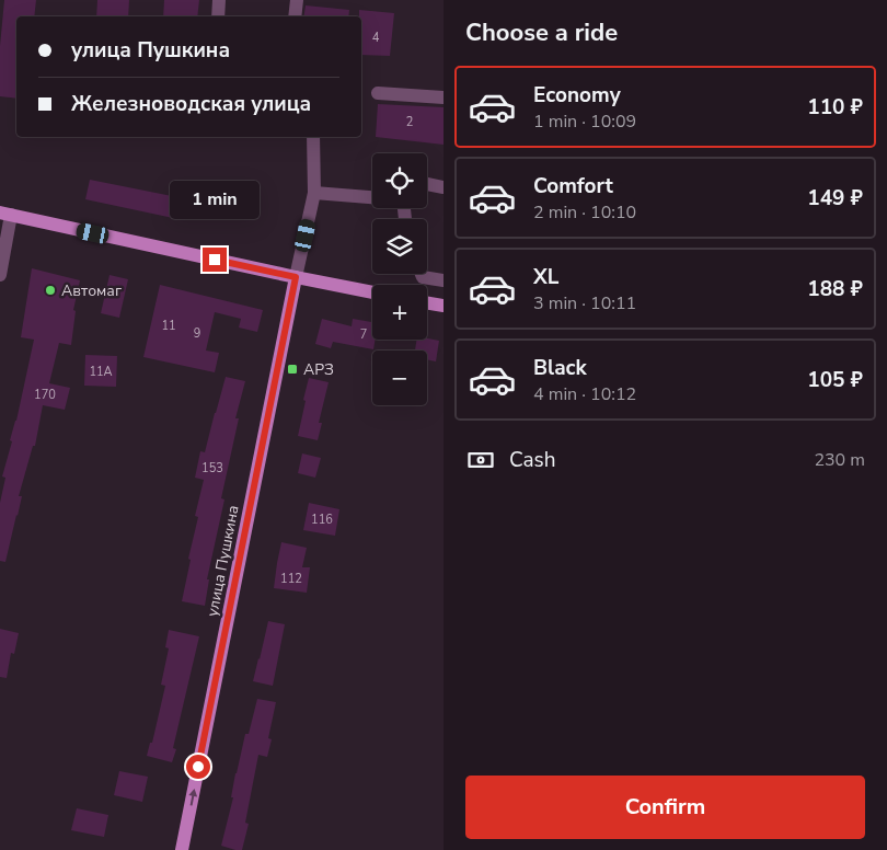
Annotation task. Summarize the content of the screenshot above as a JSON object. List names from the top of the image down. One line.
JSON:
{"streets":{"main road":["улица Пушкина"]},"one_way":["улица Пушкина"],"places":{"other":["Автомаг"],"transit":["АРЗ"]},"house_numbers":["4","2","11","9","7","11А","170","153","116","112"],"page":{"heading":"Choose a ride","banner":["улица Пушкина","Железноводская улица"],"list":[{"name":"Economy","note":"1 min · 10:09","value":"110 ₽"},{"name":"Comfort","note":"2 min · 10:10","value":"149 ₽"},{"name":"XL","note":"3 min · 10:11","value":"188 ₽"},{"name":"Black","note":"4 min · 10:12","value":"105 ₽"}],"map_buttons":["+","−"],"bubble":"1 min","pay":["Cash","230 m"],"buttons":"Confirm"}}
